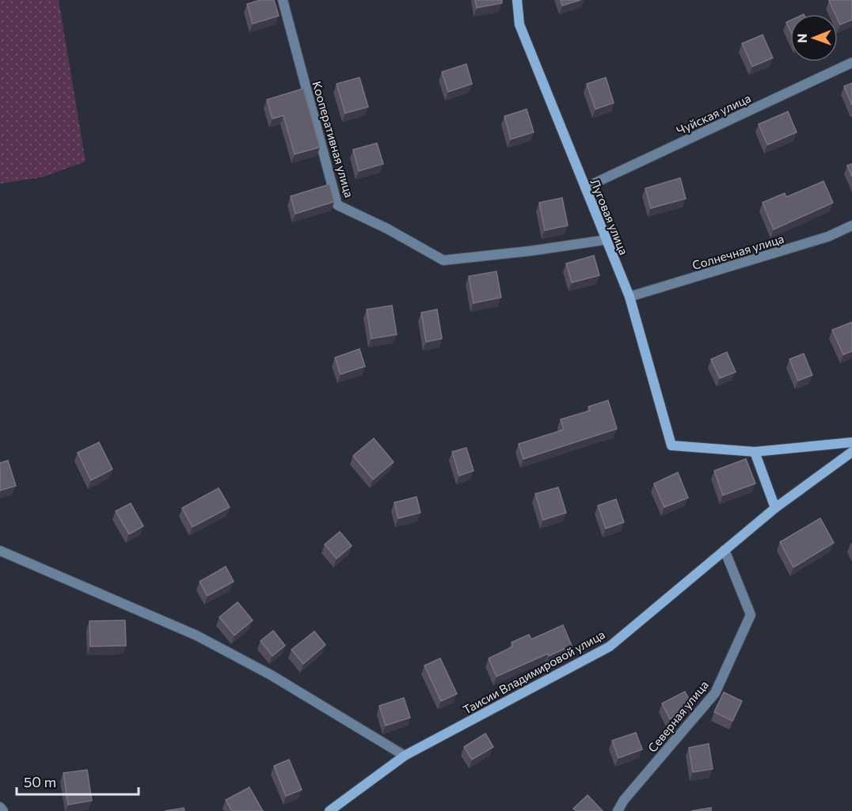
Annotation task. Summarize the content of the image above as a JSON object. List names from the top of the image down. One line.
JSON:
{"streets":{"street":["Чуйская улица","Кооперативная улица","Луговая улица","Солнечная улица","Таисии Владимировой улица","Северная улица"]},"crossings":[["Чуйская улица","Луговая улица"],["Кооперативная улица","Луговая улица"],["Луговая улица","Солнечная улица"],["Таисии Владимировой улица","Северная улица"]],"scale_bar":"50 m","north":"left"}
